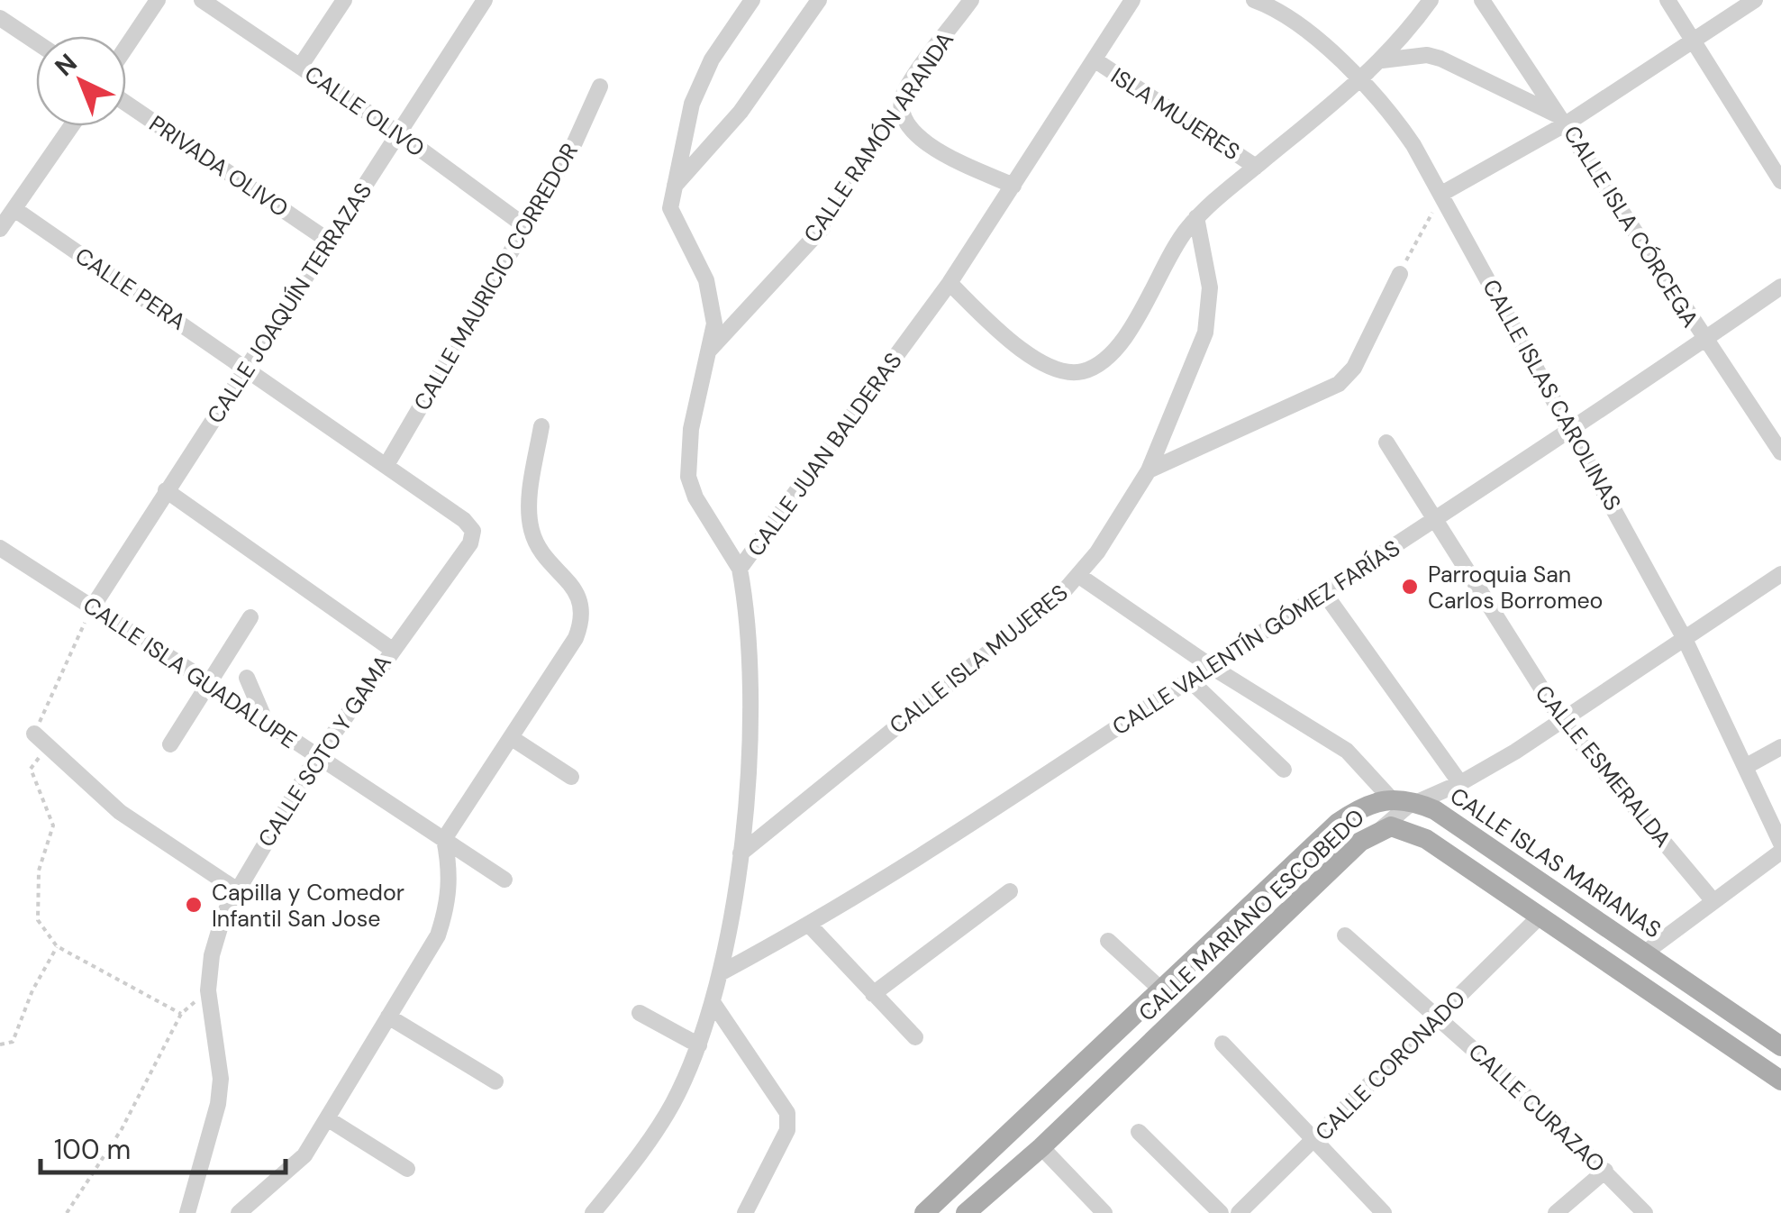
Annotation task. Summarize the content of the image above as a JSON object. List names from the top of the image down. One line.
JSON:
{"streets":{"main road":["CALLE ISLAS MARIANAS","CALLE MARIANO ESCOBEDO"],"street":["CALLE OLIVO","ISLA MUJERES","CALLE RAMÓN ARANDA","PRIVADA OLIVO","CALLE ISLA CÓRCEGA","CALLE MAURICIO CORREDOR","CALLE PERA","CALLE JOAQUÍN TERRAZAS","CALLE ISLAS CAROLINAS","CALLE JUAN BALDERAS","CALLE VALENTÍN GÓMEZ FARÍAS","CALLE ISLA MUJERES","CALLE ISLA GUADALUPE","CALLE SOTO Y GAMA","CALLE ESMERALDA","CALLE CORONADO","CALLE CURAZAO"]},"crossings":[["CALLE OLIVO","CALLE MAURICIO CORREDOR"],["CALLE OLIVO","CALLE JOAQUÍN TERRAZAS"],["ISLA MUJERES","CALLE JUAN BALDERAS"],["PRIVADA OLIVO","CALLE JOAQUÍN TERRAZAS"],["CALLE ISLA CÓRCEGA","CALLE VALENTÍN GÓMEZ FARÍAS"],["CALLE MAURICIO CORREDOR","CALLE PERA"],["CALLE PERA","CALLE JOAQUÍN TERRAZAS"],["CALLE PERA","CALLE SOTO Y GAMA"],["CALLE JOAQUÍN TERRAZAS","CALLE ISLA GUADALUPE"],["CALLE ISLAS CAROLINAS","CALLE VALENTÍN GÓMEZ FARÍAS"],["CALLE ISLAS CAROLINAS","CALLE MARIANO ESCOBEDO"],["CALLE JUAN BALDERAS","CALLE VALENTÍN GÓMEZ FARÍAS"],["CALLE JUAN BALDERAS","CALLE ISLA MUJERES"],["CALLE VALENTÍN GÓMEZ FARÍAS","CALLE ESMERALDA"],["CALLE ISLA GUADALUPE","CALLE SOTO Y GAMA"],["CALLE ESMERALDA","CALLE MARIANO ESCOBEDO"],["CALLE ISLAS MARIANAS","CALLE MARIANO ESCOBEDO"],["CALLE CORONADO","CALLE CURAZAO"]],"places":["Parroquia San Carlos Borromeo","Capilla y Comedor Infantil San Jose"],"scale_bar":"100 m","north":"top left"}
